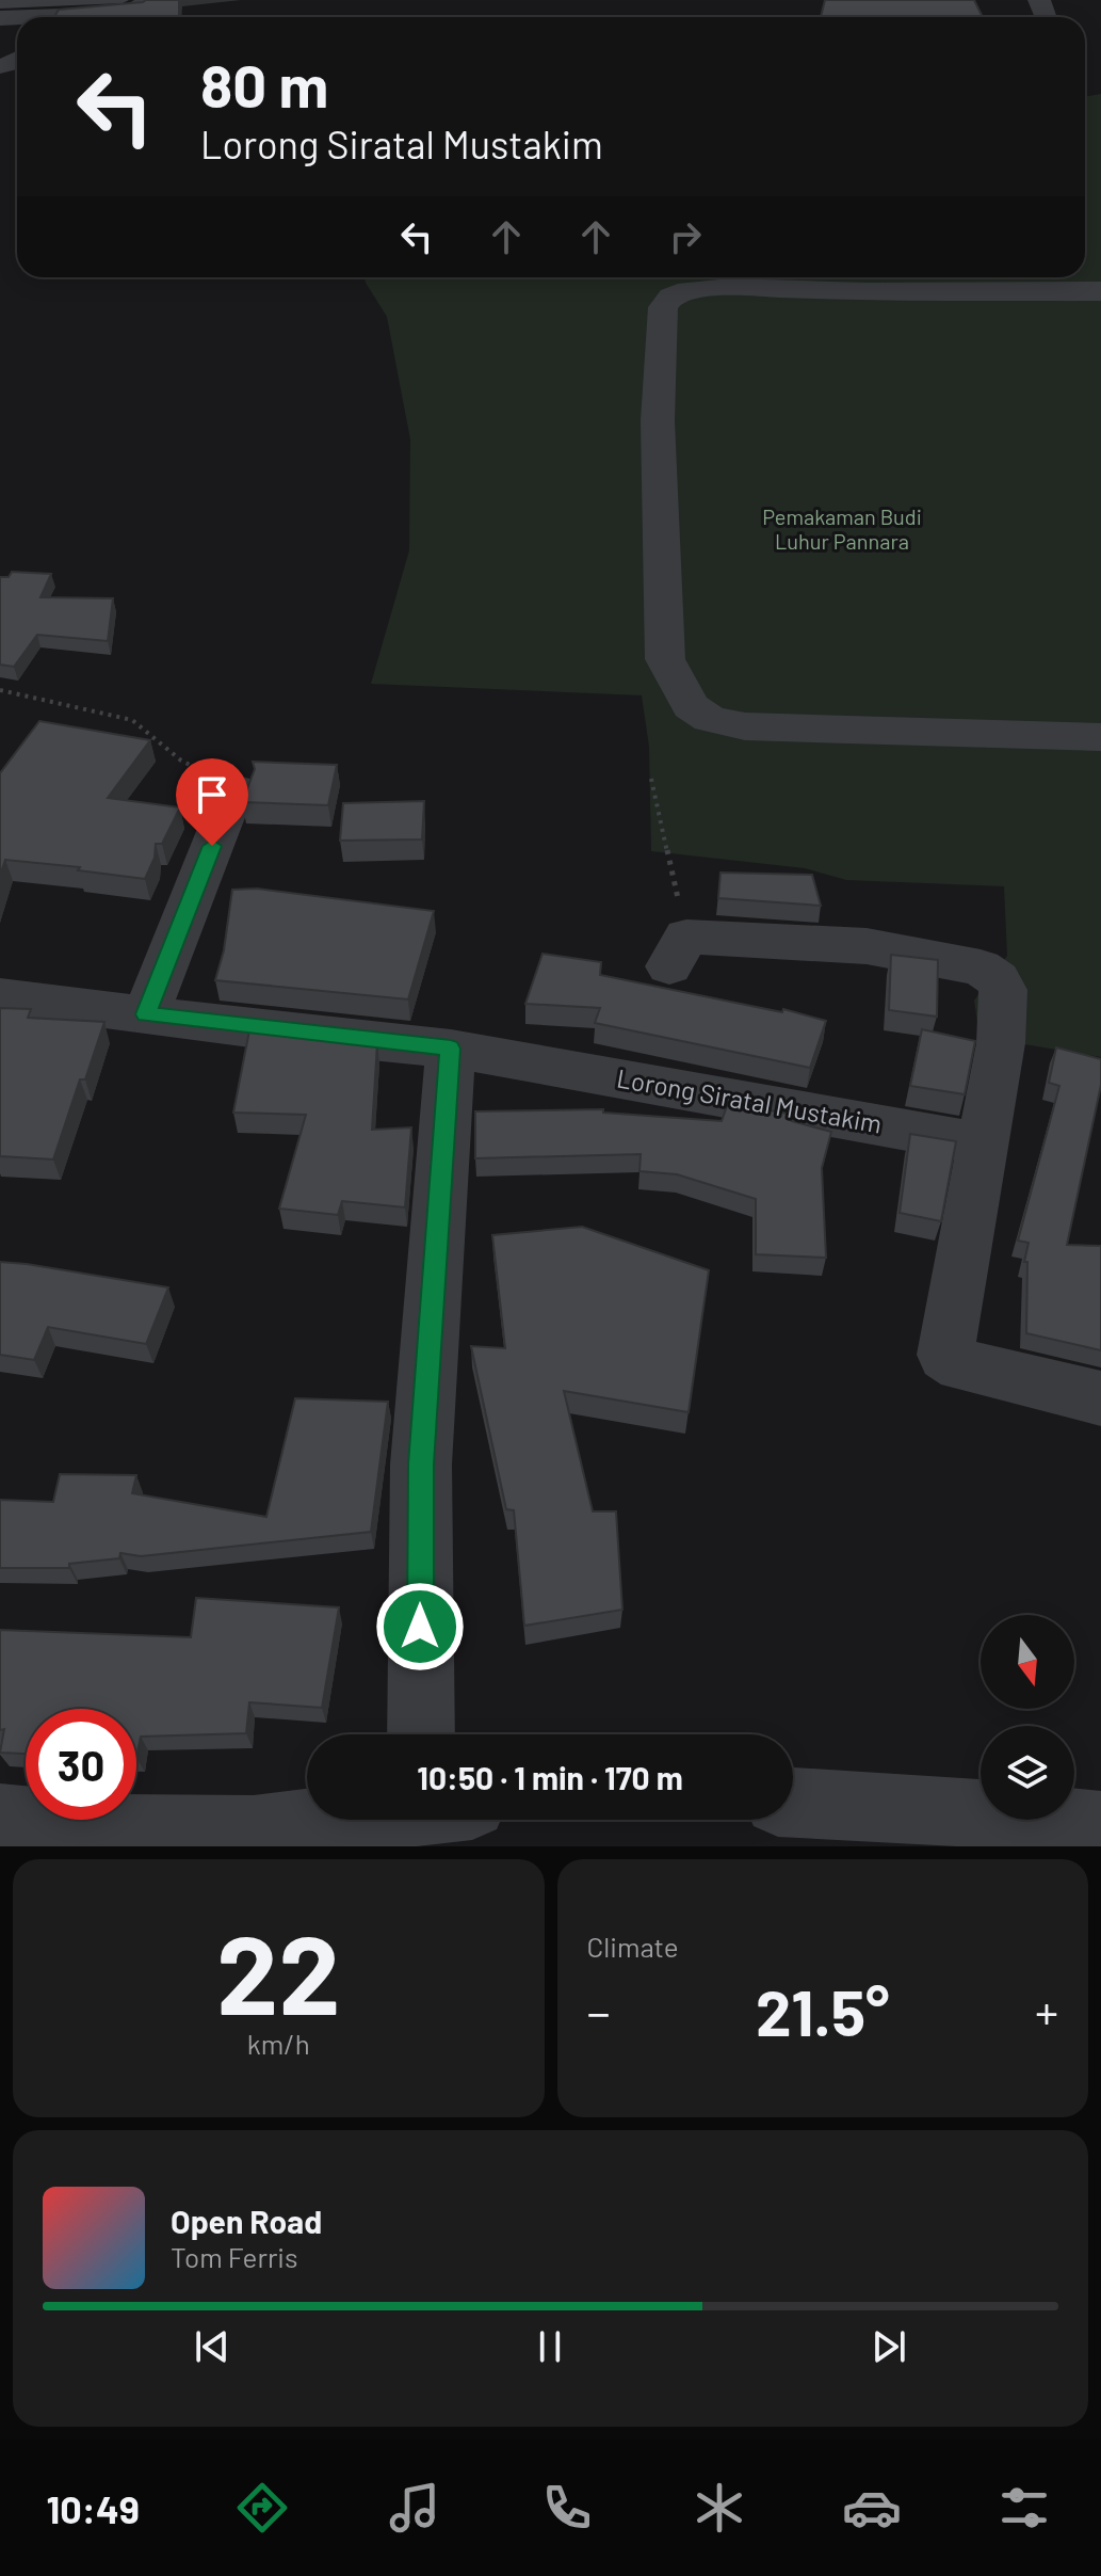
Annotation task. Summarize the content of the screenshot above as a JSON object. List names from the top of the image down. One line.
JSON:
{"streets":{"street":["Lorong Siratal Mustakim"]},"parks":["Pemakaman Budi Luhur Pannara"],"north":"bottom","page":{"turn":["80 m","Lorong Siratal Mustakim"],"limit":"30","trip":"10:50 · 1 min · 170 m","tile":[["22","km/h"],"Climate"],"heat":["−","21.5°","+"],"song":["Open Road","Tom Ferris"],"tabs":"10:49"}}
